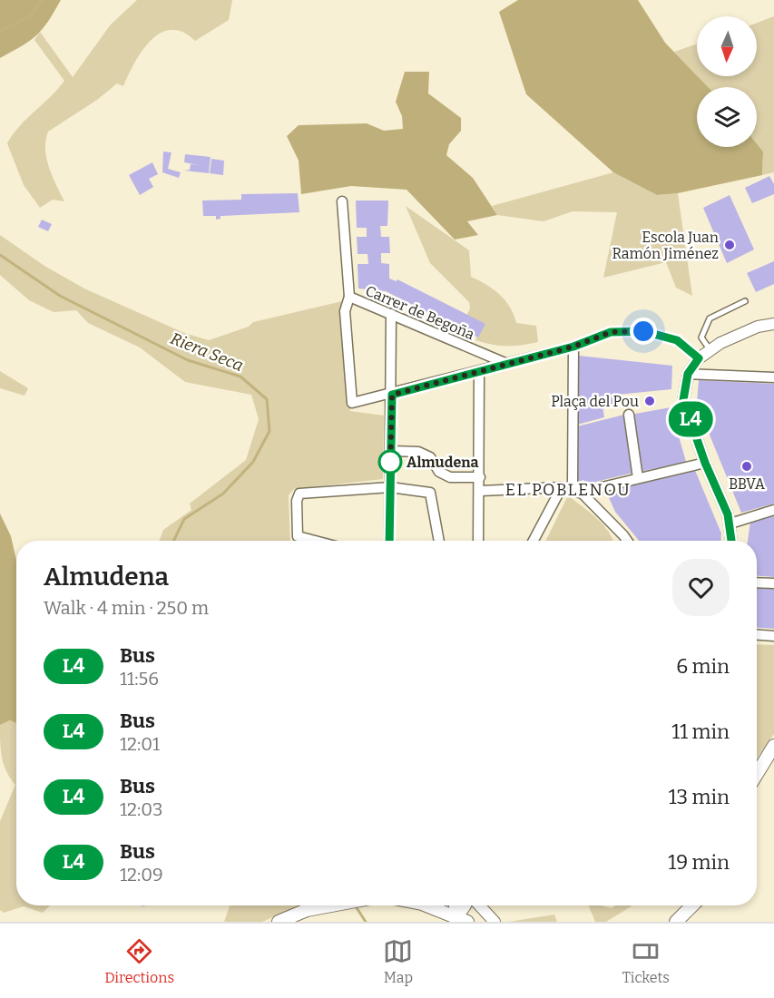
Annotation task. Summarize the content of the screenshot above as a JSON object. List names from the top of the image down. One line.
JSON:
{"streets":{"street":["Carrer de Begoña"]},"districts":["EL POBLENOU"],"water":["Riera Seca"],"places":["Escola Juan Ramón Jiménez","Plaça del Pou","Almudena","BBVA"],"lines":["bus line L4"],"north":"bottom","page":{"on_map":"L4","heading":["Almudena","Walk · 4 min · 250 m"],"list":[{"mark":"L4","name":"Bus","note":"11:56","value":"6 min"},{"mark":"L4","name":"Bus","note":"12:01","value":"11 min"},{"mark":"L4","name":"Bus","note":"12:03","value":"13 min"},{"mark":"L4","name":"Bus","note":"12:09","value":"19 min"}],"tabs":["Directions","Map","Tickets"]}}
